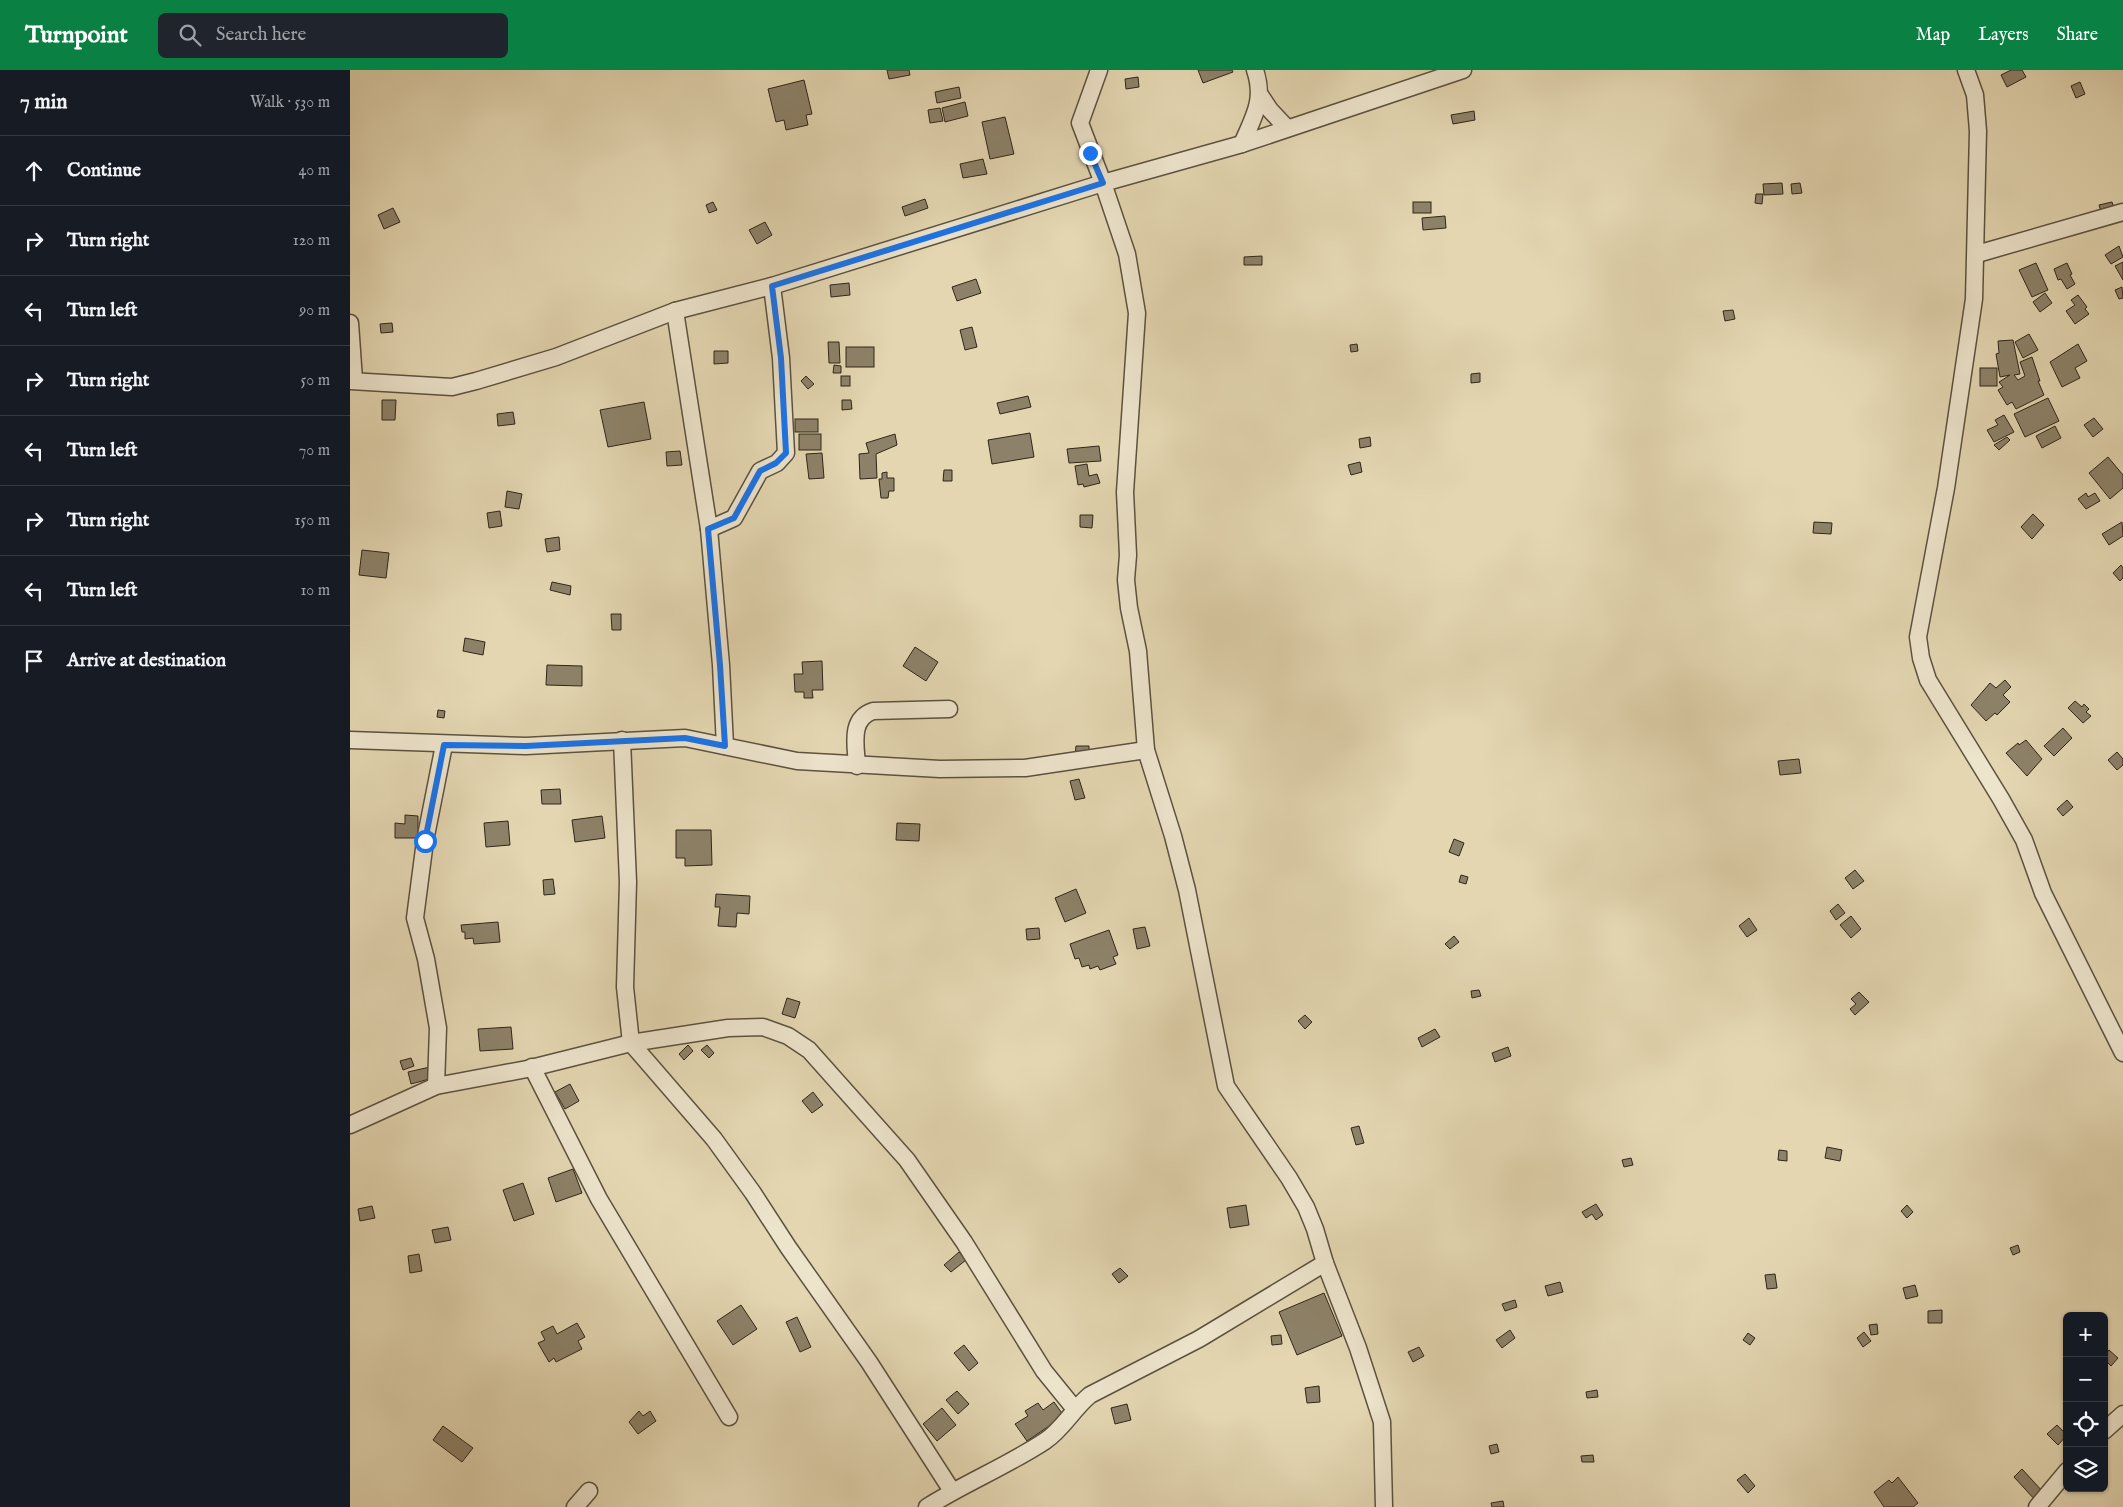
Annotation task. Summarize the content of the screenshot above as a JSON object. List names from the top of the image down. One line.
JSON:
{"page":{"header":"Turnpoint","search":"Search here","nav":["Map","Layers","Share"],"heading":["7 min","Walk · 530 m"],"list":[["Continue","40 m"],["Turn right","120 m"],["Turn left","90 m"],["Turn right","50 m"],["Turn left","70 m"],["Turn right","150 m"],["Turn left","10 m"],"Arrive at destination"],"map_buttons":["+","−"]}}
